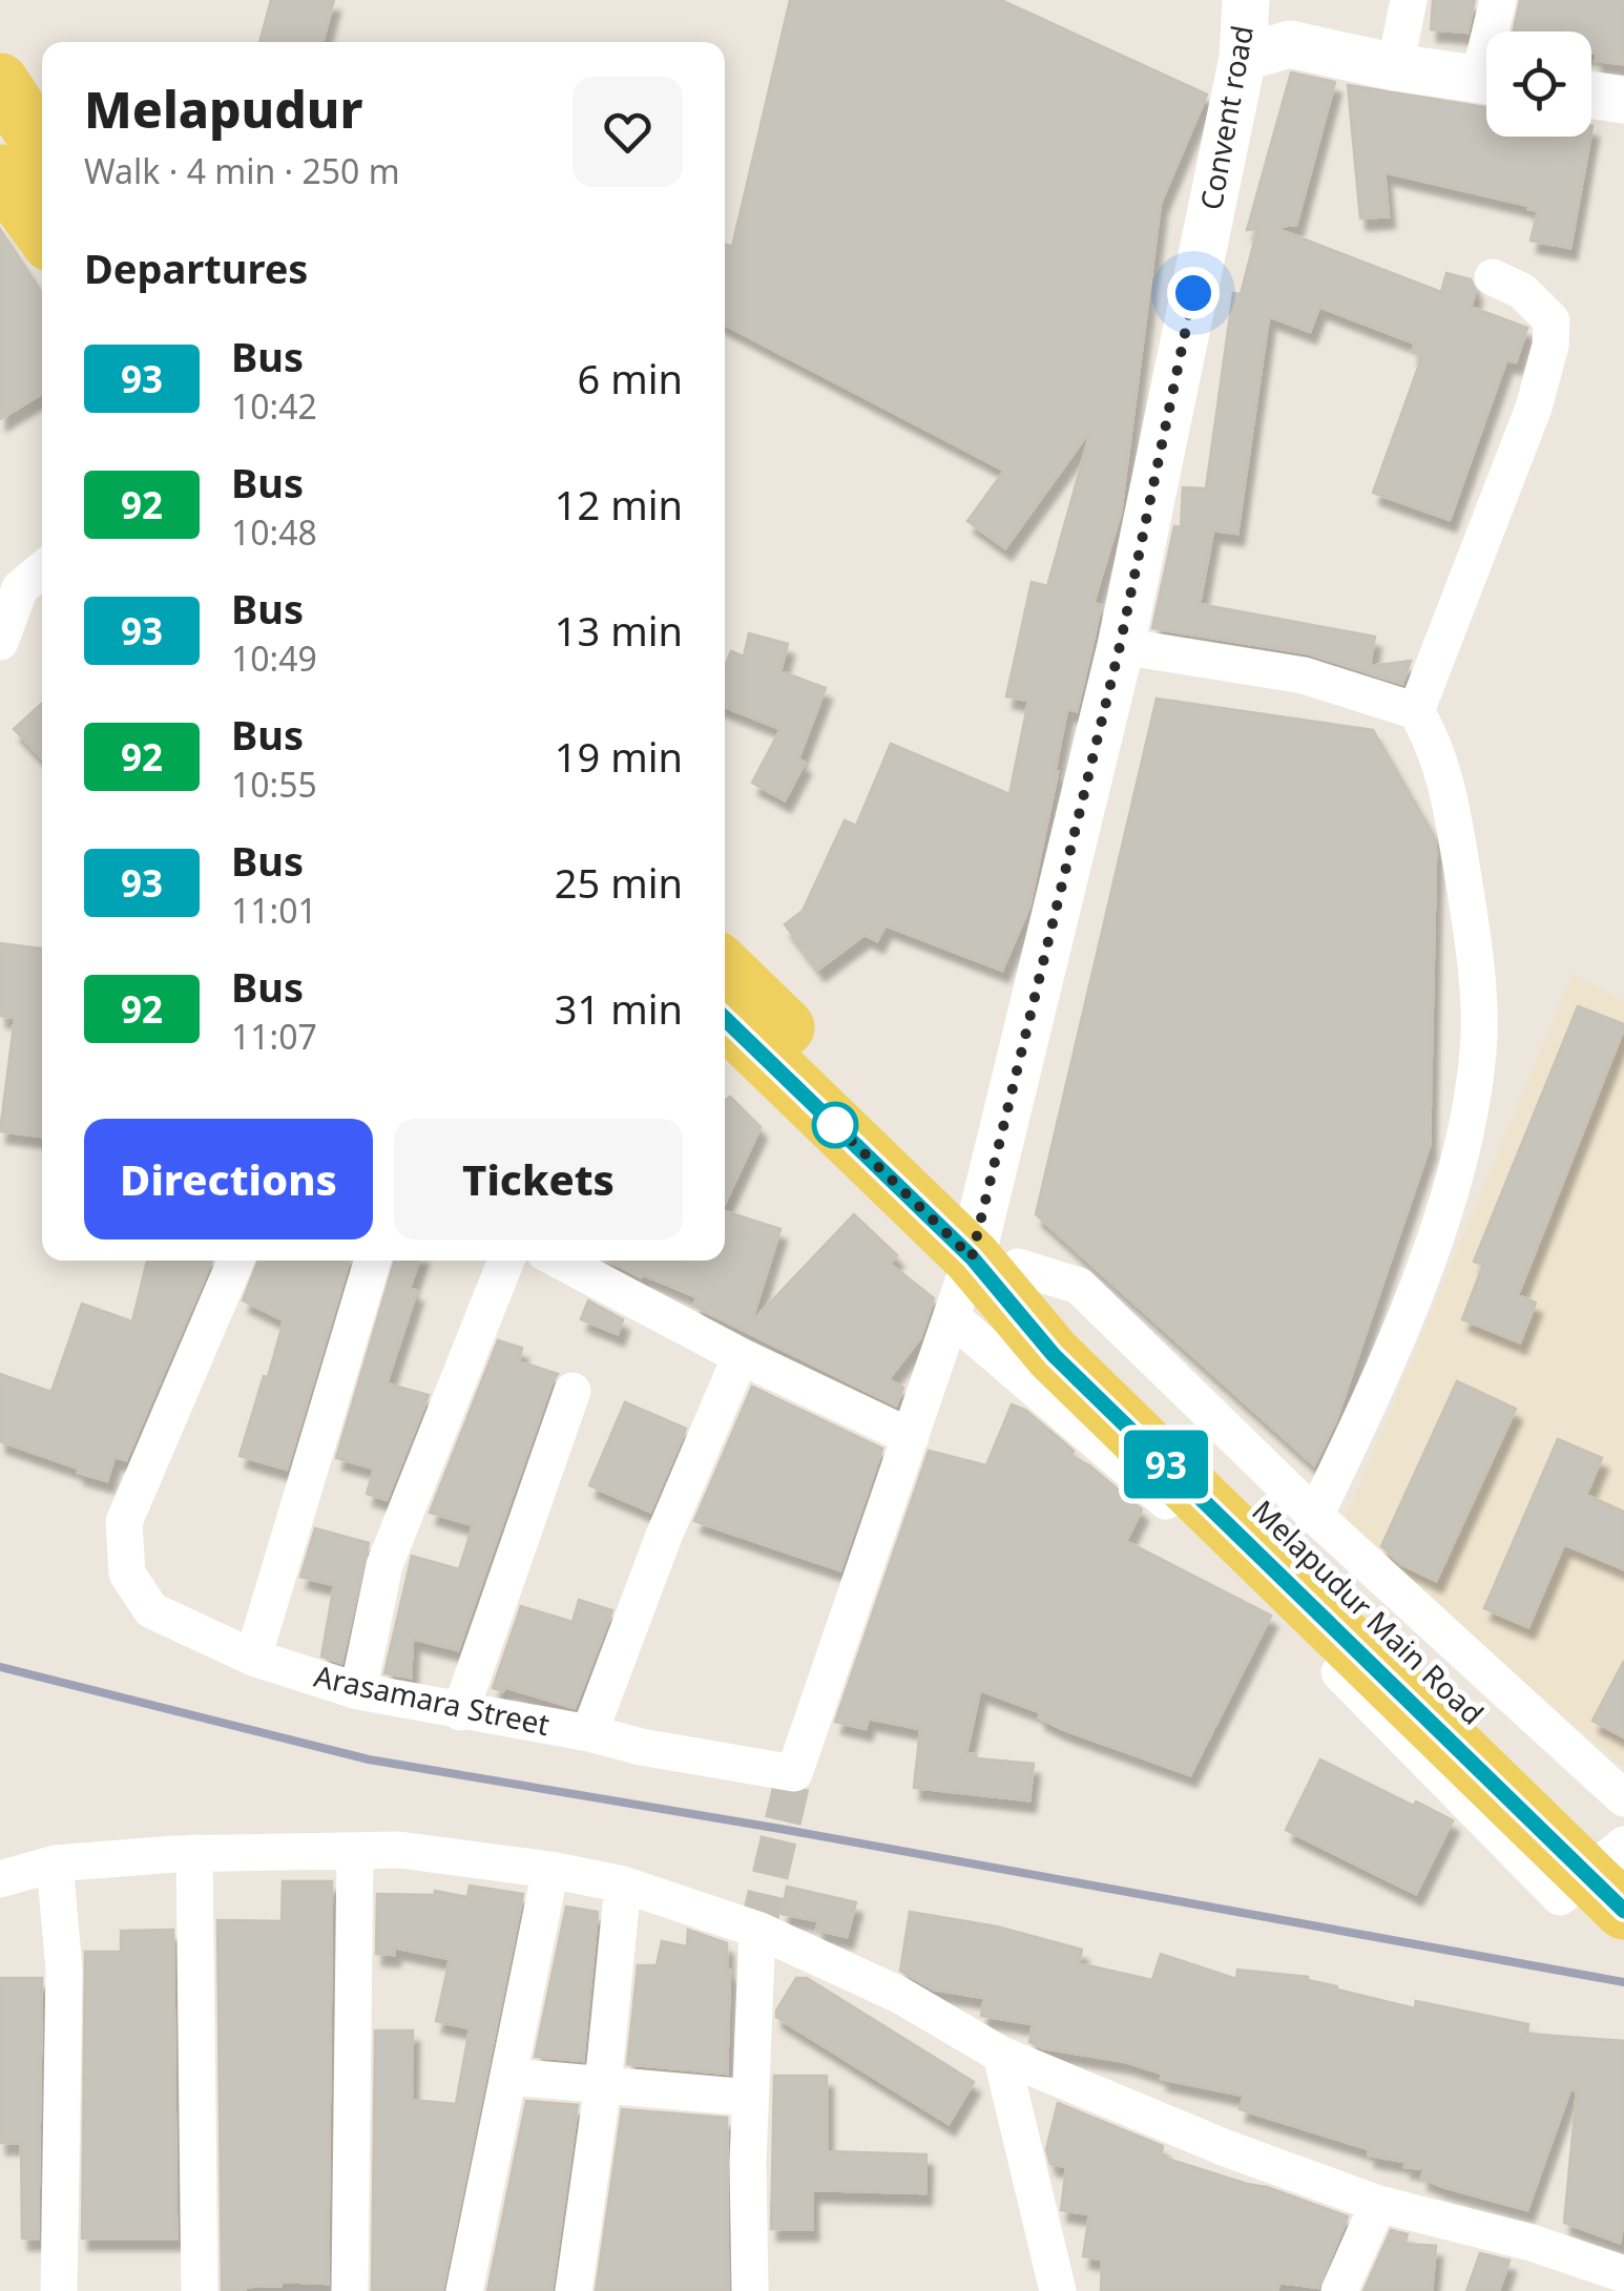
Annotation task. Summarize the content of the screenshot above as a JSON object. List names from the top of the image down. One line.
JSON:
{"streets":{"main road":["Melapudur Main Road"],"street":["Convent road","Arasamara Street"]},"crossings":[["Convent road","Melapudur Main Road"]],"lines":["bus line 93"],"page":{"on_map":"93","heading":[["Melapudur","Walk · 4 min · 250 m"],"Departures"],"list":[{"mark":"93","name":"Bus","note":"10:42","value":"6 min"},{"mark":"92","name":"Bus","note":"10:48","value":"12 min"},{"mark":"93","name":"Bus","note":"10:49","value":"13 min"},{"mark":"92","name":"Bus","note":"10:55","value":"19 min"},{"mark":"93","name":"Bus","note":"11:01","value":"25 min"},{"mark":"92","name":"Bus","note":"11:07","value":"31 min"}],"buttons":["Directions","Tickets"]}}
